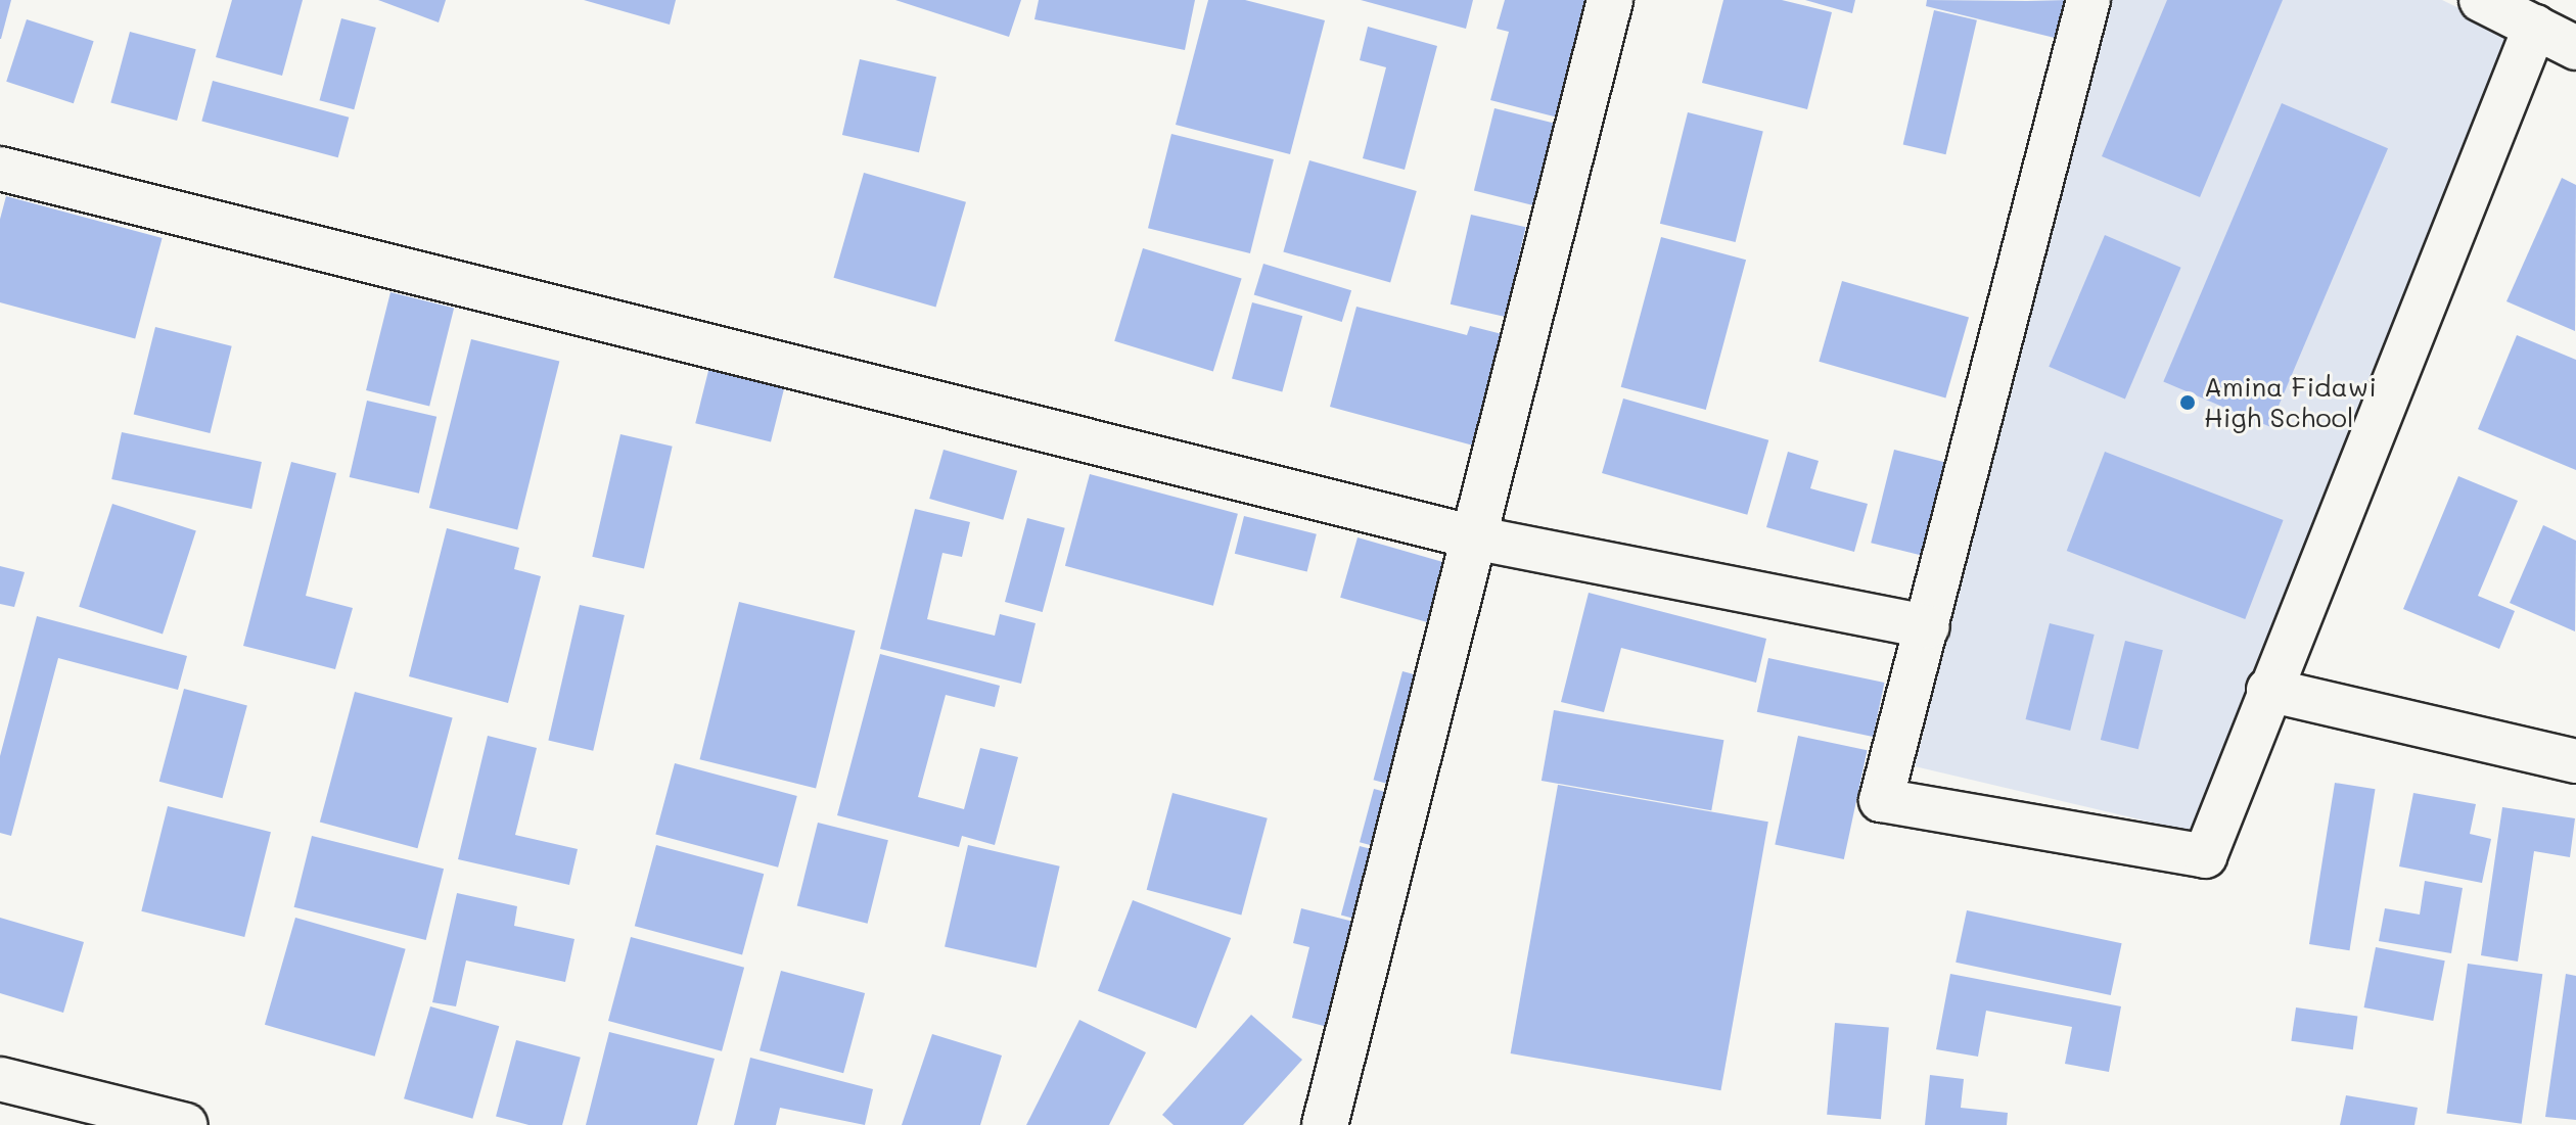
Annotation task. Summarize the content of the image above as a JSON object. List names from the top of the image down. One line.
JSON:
{"places":["Amina Fidawi High School"]}
